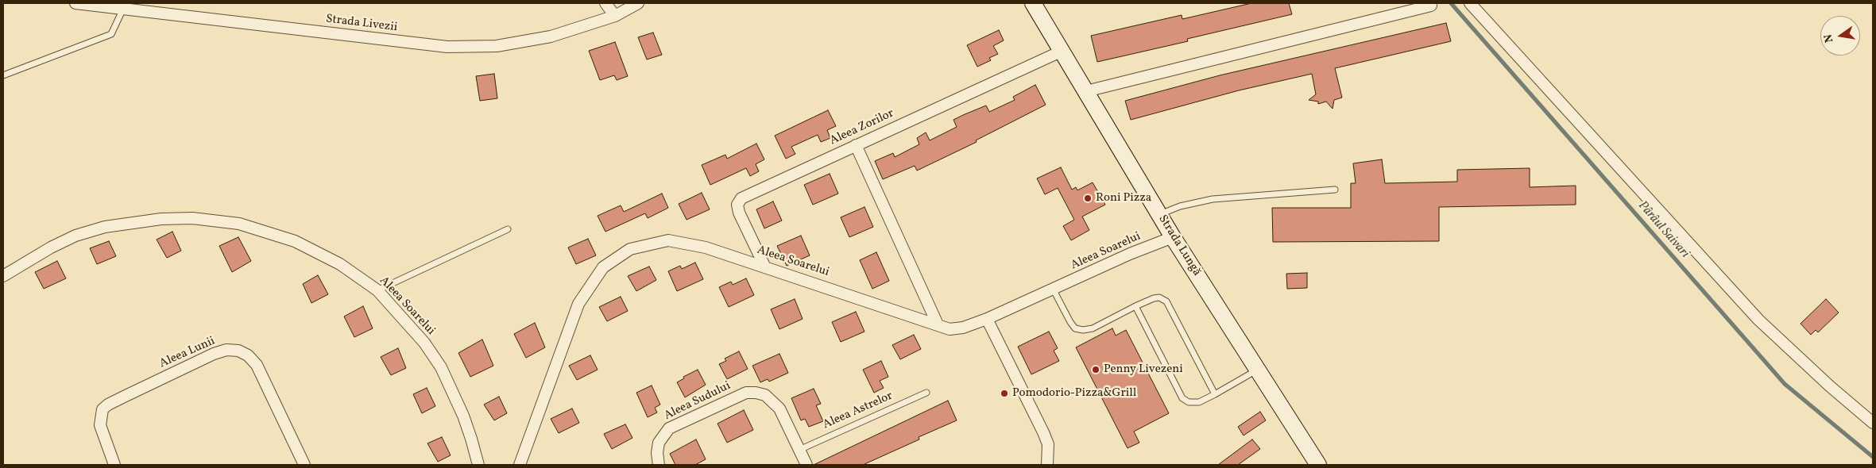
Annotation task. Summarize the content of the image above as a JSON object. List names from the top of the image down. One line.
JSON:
{"streets":{"main road":["Strada Lungă"],"street":["Strada Livezii","Aleea Zorilor","Aleea Soarelui","Aleea Lunii","Aleea Sudului"],"lane":["Aleea Astrelor"]},"crossings":[["Aleea Zorilor","Strada Lungă"],["Aleea Zorilor","Aleea Soarelui"],["Strada Lungă","Aleea Soarelui"],["Aleea Sudului","Aleea Astrelor"]],"water":["Pârâul Saivari"],"places":["Roni Pizza","Penny Livezeni","Pomodorio-Pizza&Grill"],"north":"left"}
